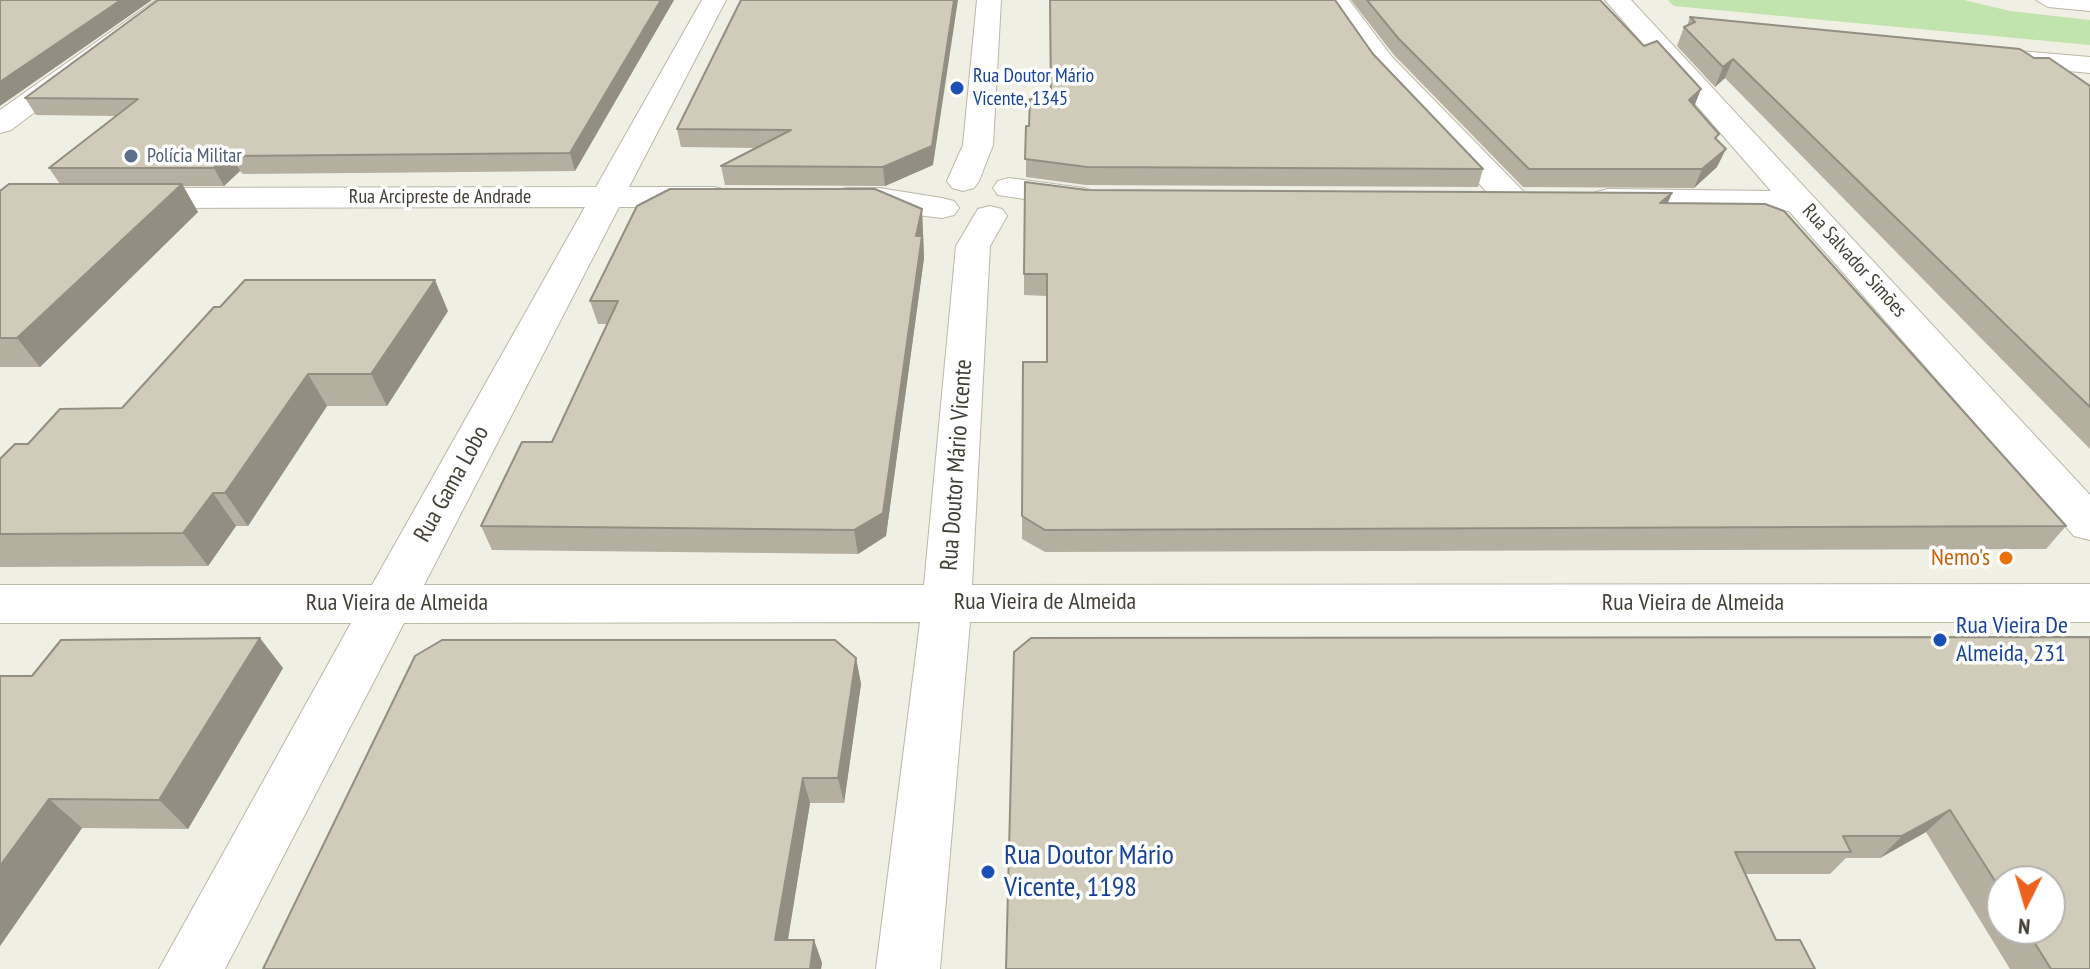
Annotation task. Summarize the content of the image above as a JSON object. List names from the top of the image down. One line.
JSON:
{"streets":{"street":["Rua Arcipreste de Andrade","Rua Salvador Simões","Rua Doutor Mário Vicente","Rua Gama Lobo","Rua Vieira de Almeida"]},"crossings":[["Rua Arcipreste de Andrade","Rua Gama Lobo"],["Rua Doutor Mário Vicente","Rua Vieira de Almeida"],["Rua Gama Lobo","Rua Vieira de Almeida"]],"places":["Rua Doutor Mário Vicente, 1345","Polícia Militar","Nemo's","Rua Vieira De Almeida, 231","Rua Doutor Mário Vicente, 1198"],"north":"bottom"}
